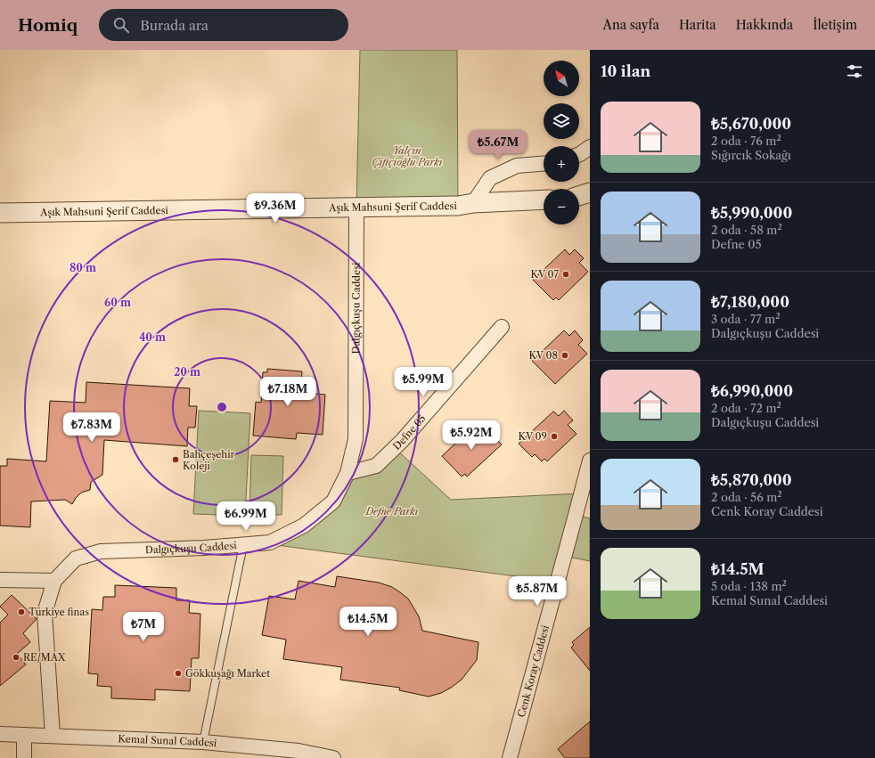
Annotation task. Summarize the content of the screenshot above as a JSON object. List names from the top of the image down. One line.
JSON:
{"streets":{"street":["Aşık Mahsuni Şerif Caddesi","Dalgıçkuşu Caddesi","Defne 05","Cenk Koray Caddesi","Kemal Sunal Caddesi"]},"crossings":[["Aşık Mahsuni Şerif Caddesi","Dalgıçkuşu Caddesi"],["Dalgıçkuşu Caddesi","Defne 05"],["Dalgıçkuşu Caddesi","Kemal Sunal Caddesi"]],"parks":["Yalçın Çiftçioğlu Parkı","Defne Parkı"],"places":["KV 07","KV 08","KV 09","Bahçeşehir Koleji","Türkiye finas","RE/MAX","Gökkuşağı Market"],"north":"top left","page":{"header":"Homiq","search":"Burada ara","nav":["Ana sayfa","Harita","Hakkında","İletişim"],"heading":"10 ilan","map_buttons":["+","−"],"list":[{"name":"₺5,670,000","note":"2 oda · 76 m² · Sığırcık Sokağı"},{"name":"₺5,990,000","note":"2 oda · 58 m² · Defne 05"},{"name":"₺7,180,000","note":"3 oda · 77 m² · Dalgıçkuşu Caddesi"},{"name":"₺6,990,000","note":"2 oda · 72 m² · Dalgıçkuşu Caddesi"},{"name":"₺5,870,000","note":"2 oda · 56 m² · Cenk Koray Caddesi"},{"name":"₺14.5M","note":"5 oda · 138 m² · Kemal Sunal Caddesi"}],"price":["₺5.67M","₺9.36M","₺5.99M","₺7.18M","₺7.83M","₺5.92M","₺6.99M","₺5.87M","₺14.5M","₺7M"]},"rings":["80 m","60 m","40 m","20 m"]}
